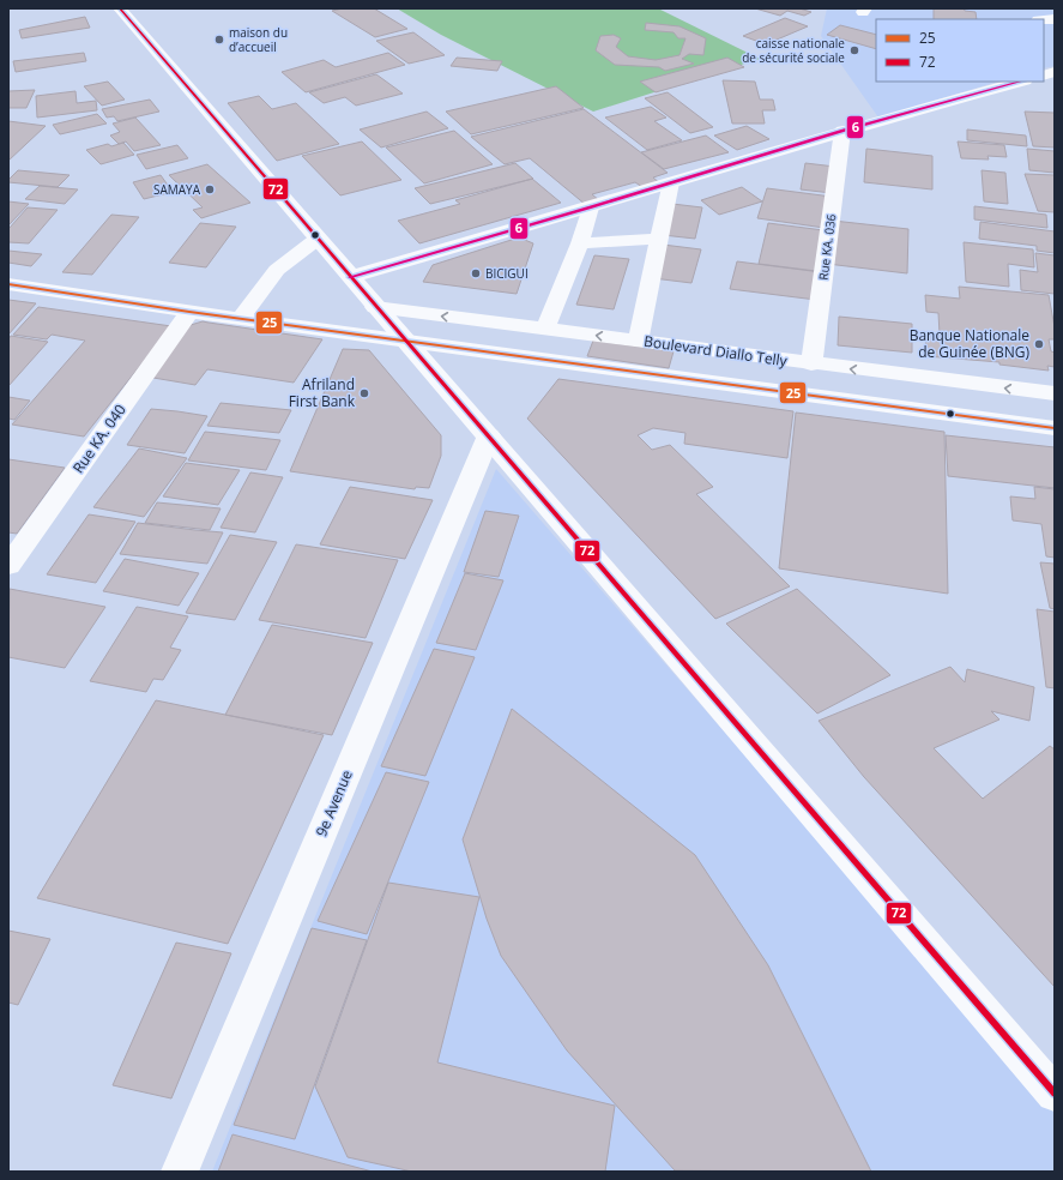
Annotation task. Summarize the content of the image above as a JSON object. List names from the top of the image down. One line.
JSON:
{"streets":{"street":["Rue KA. 036","Boulevard Diallo Telly","Rue KA. 040","9e Avenue"]},"crossings":[["Rue KA. 036","Boulevard Diallo Telly"],["Boulevard Diallo Telly","Rue KA. 040"]],"places":["maison du d’accueil","caisse nationale de sécurité sociale","SAMAYA","BICIGUI","Banque Nationale de Guinée (BNG)","Afriland First Bank"],"lines":["transit line 72","transit line 6","transit line 25"],"legend":["25","72"]}
